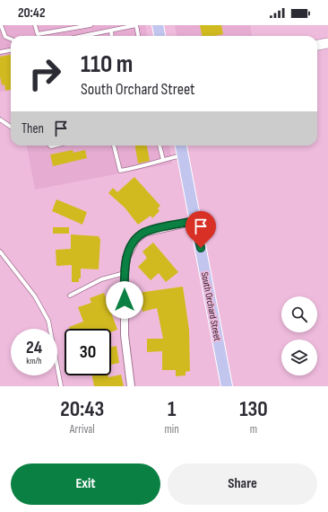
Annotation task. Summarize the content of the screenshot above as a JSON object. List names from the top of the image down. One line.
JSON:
{"streets":{"main road":["South Orchard Street"]},"page":{"status":"20:42","turn":["110 m","South Orchard Street"],"then":"Then","speed":"24 km/h","limit":"30","eta":["20:43","Arrival","1","min","130","m"],"buttons":["Exit","Share"]}}
